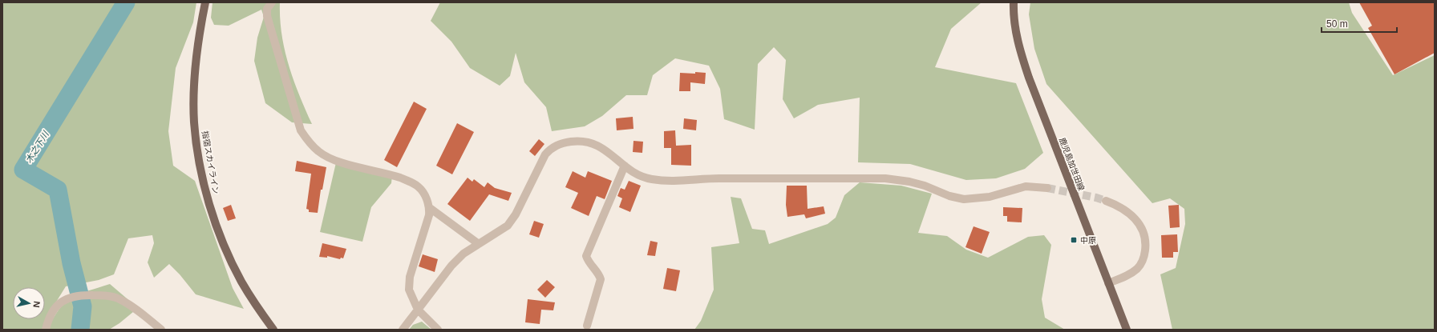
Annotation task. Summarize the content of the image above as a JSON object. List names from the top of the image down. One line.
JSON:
{"streets":{"main road":["指宿スカイライン","鹿児島加世田線"]},"water":["木之下川"],"places":{"transit":["中原"]},"scale_bar":"50 m","north":"right"}
